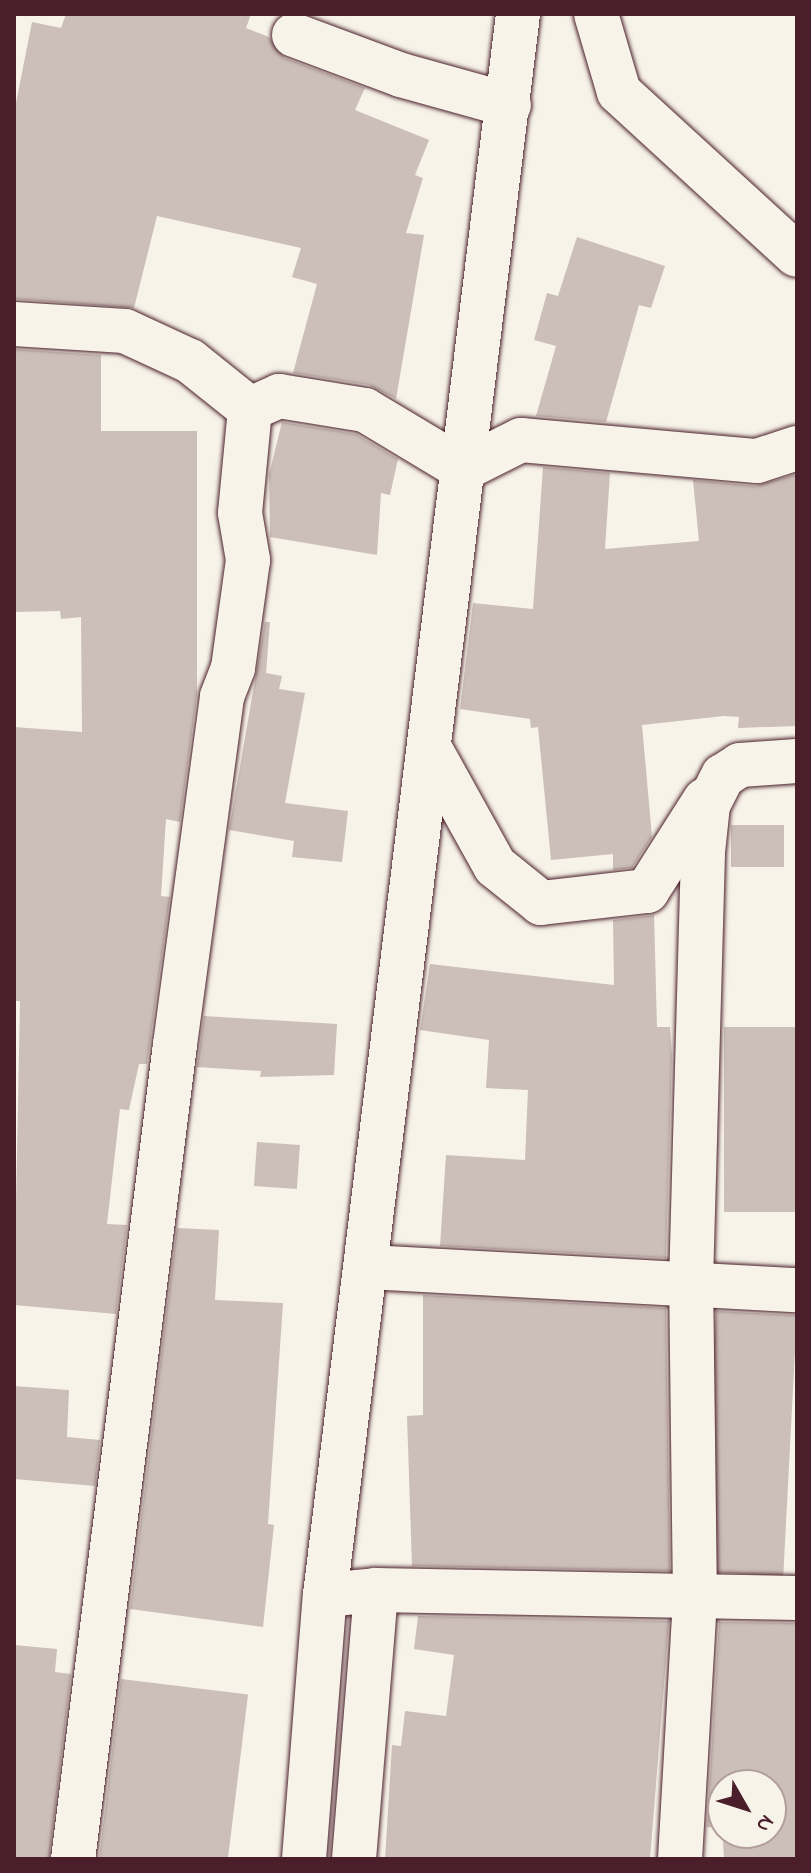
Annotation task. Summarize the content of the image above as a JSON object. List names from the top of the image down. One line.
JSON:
{"north":"bottom right"}
